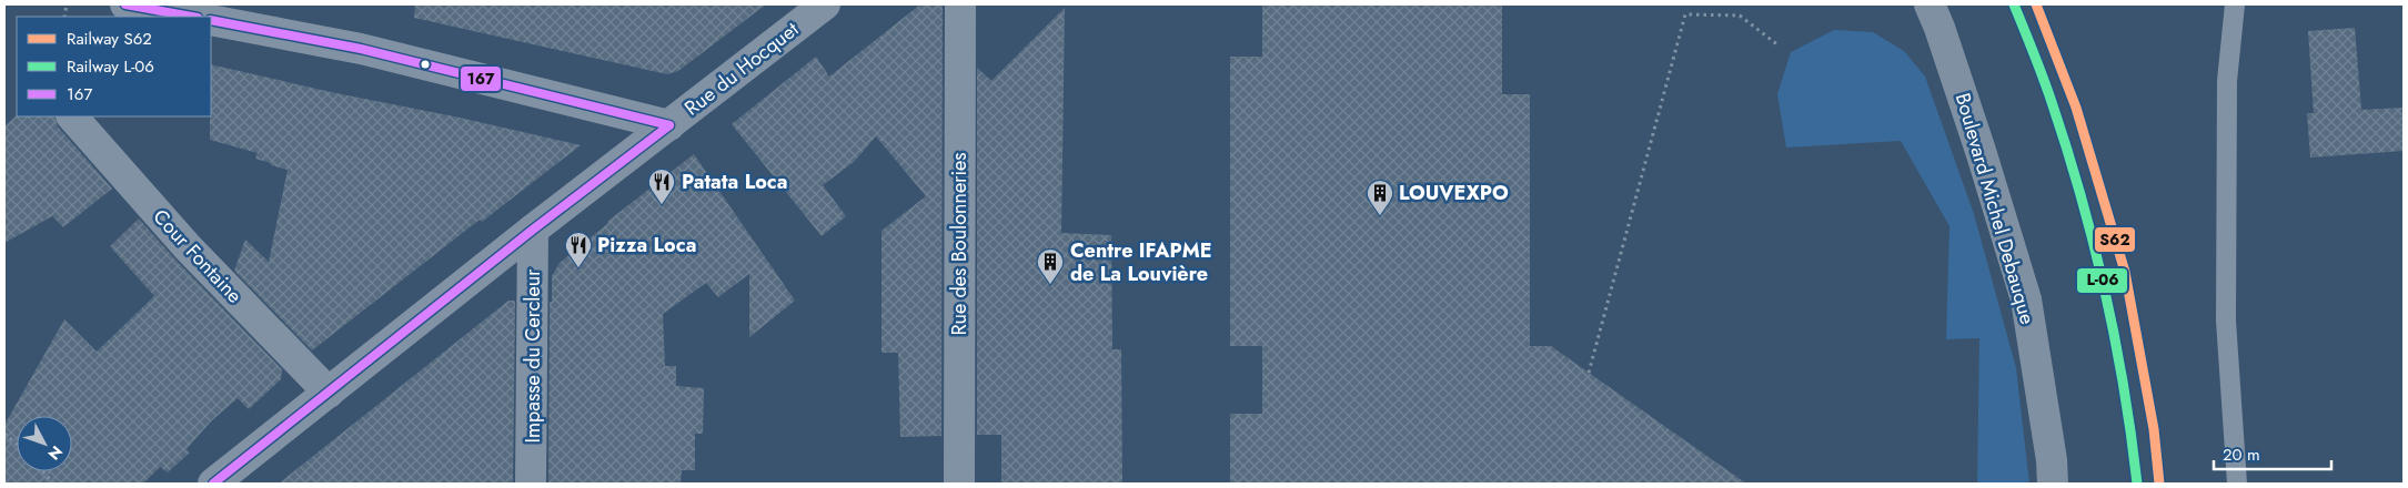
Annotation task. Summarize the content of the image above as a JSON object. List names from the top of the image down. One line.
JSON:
{"streets":{"main road":["Boulevard Michel Debauque"],"street":["Rue du Hocquet","Rue des Boulonneries","Cour Fontaine","Impasse du Cercleur"]},"crossings":[["Rue du Hocquet","Cour Fontaine"],["Rue du Hocquet","Impasse du Cercleur"]],"places":{"restaurant":["Patata Loca","Pizza Loca"],"building":["LOUVEXPO","Centre IFAPME de La Louvière"]},"lines":["rail line S62","rail line L-06","transit line 167"],"legend":["Railway S62","Railway L-06","167"],"scale_bar":"20 m","north":"bottom right"}
